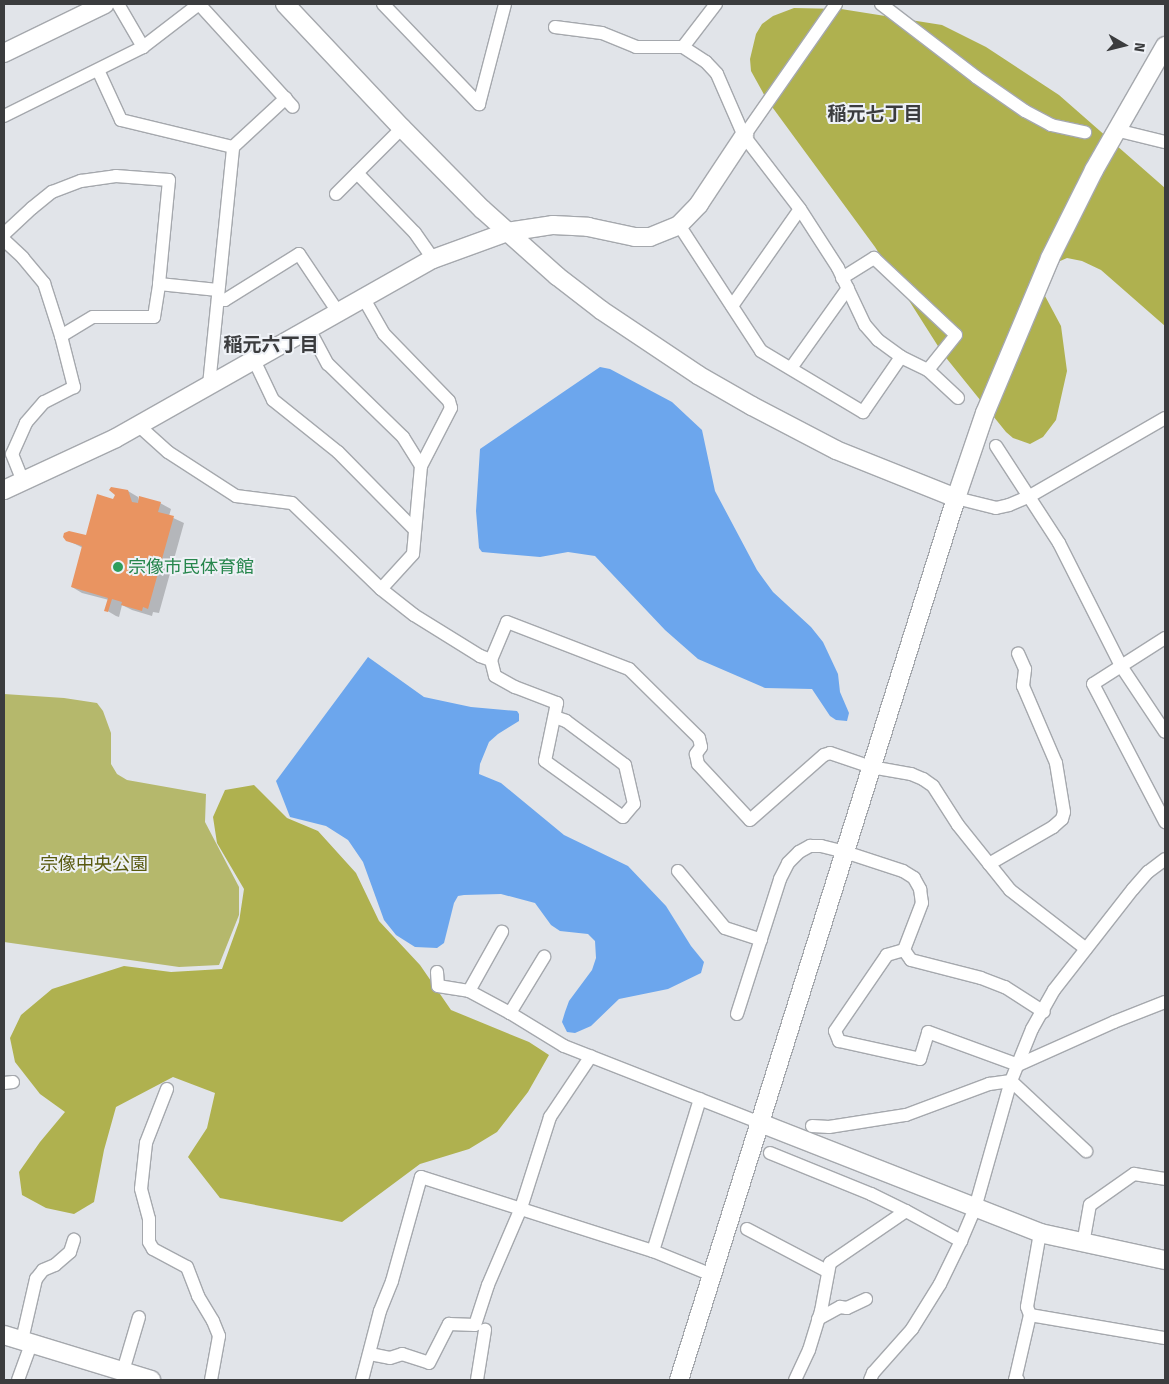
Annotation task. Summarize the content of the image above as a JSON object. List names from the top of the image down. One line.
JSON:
{"districts":["稲元七丁目","稲元六丁目"],"parks":["宗像中央公園"],"places":["宗像市民体育館"],"north":"right"}
